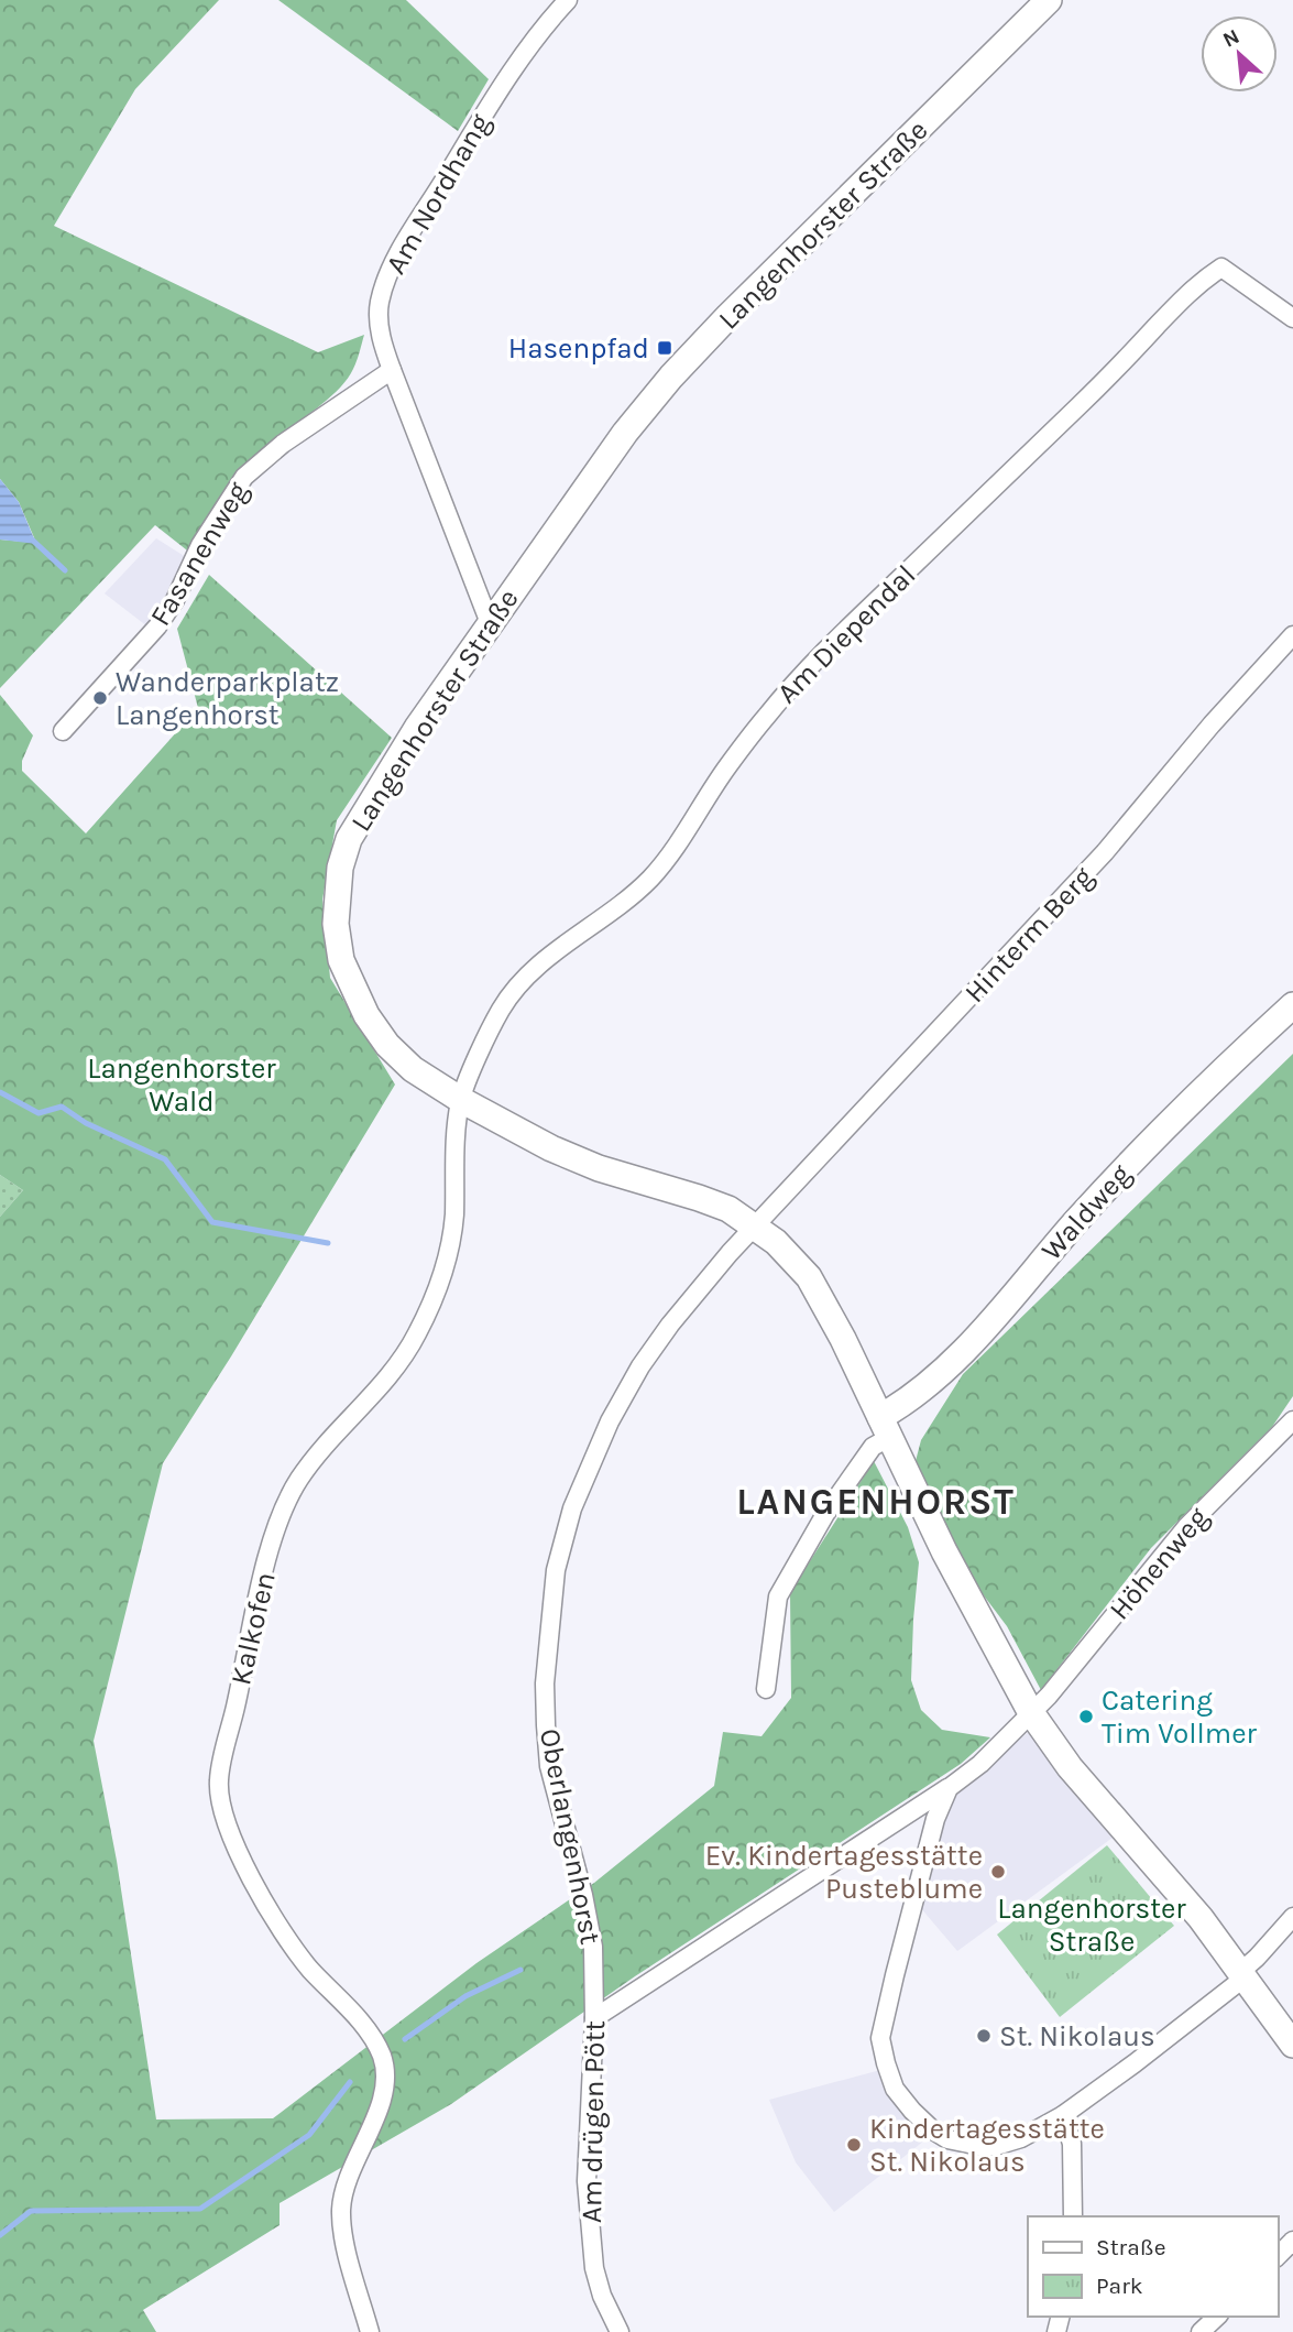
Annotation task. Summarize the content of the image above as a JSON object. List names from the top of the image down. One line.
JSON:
{"streets":{"street":["Am Nordhang","Langenhorster Straße","Fasanenweg","Am Diependal","Hinterm Berg","Waldweg","Höhenweg","Kalkofen","Oberlangenhorst","Am drügen Pött"]},"crossings":[["Am Nordhang","Langenhorster Straße"],["Am Nordhang","Fasanenweg"],["Langenhorster Straße","Am Diependal"],["Langenhorster Straße","Hinterm Berg"],["Langenhorster Straße","Waldweg"],["Langenhorster Straße","Höhenweg"],["Langenhorster Straße","Kalkofen"],["Langenhorster Straße","Oberlangenhorst"],["Am Diependal","Kalkofen"],["Hinterm Berg","Oberlangenhorst"],["Höhenweg","Am drügen Pött"],["Oberlangenhorst","Am drügen Pött"]],"districts":["LANGENHORST"],"parks":["Langenhorster Wald","Langenhorster Straße"],"places":{"transit":["Hasenpfad"],"other":["Wanderparkplatz Langenhorst","Catering Tim Vollmer","Ev. Kindertagesstätte Pusteblume","St. Nikolaus","Kindertagesstätte St. Nikolaus"]},"legend":["Straße","Park"],"north":"top left"}
